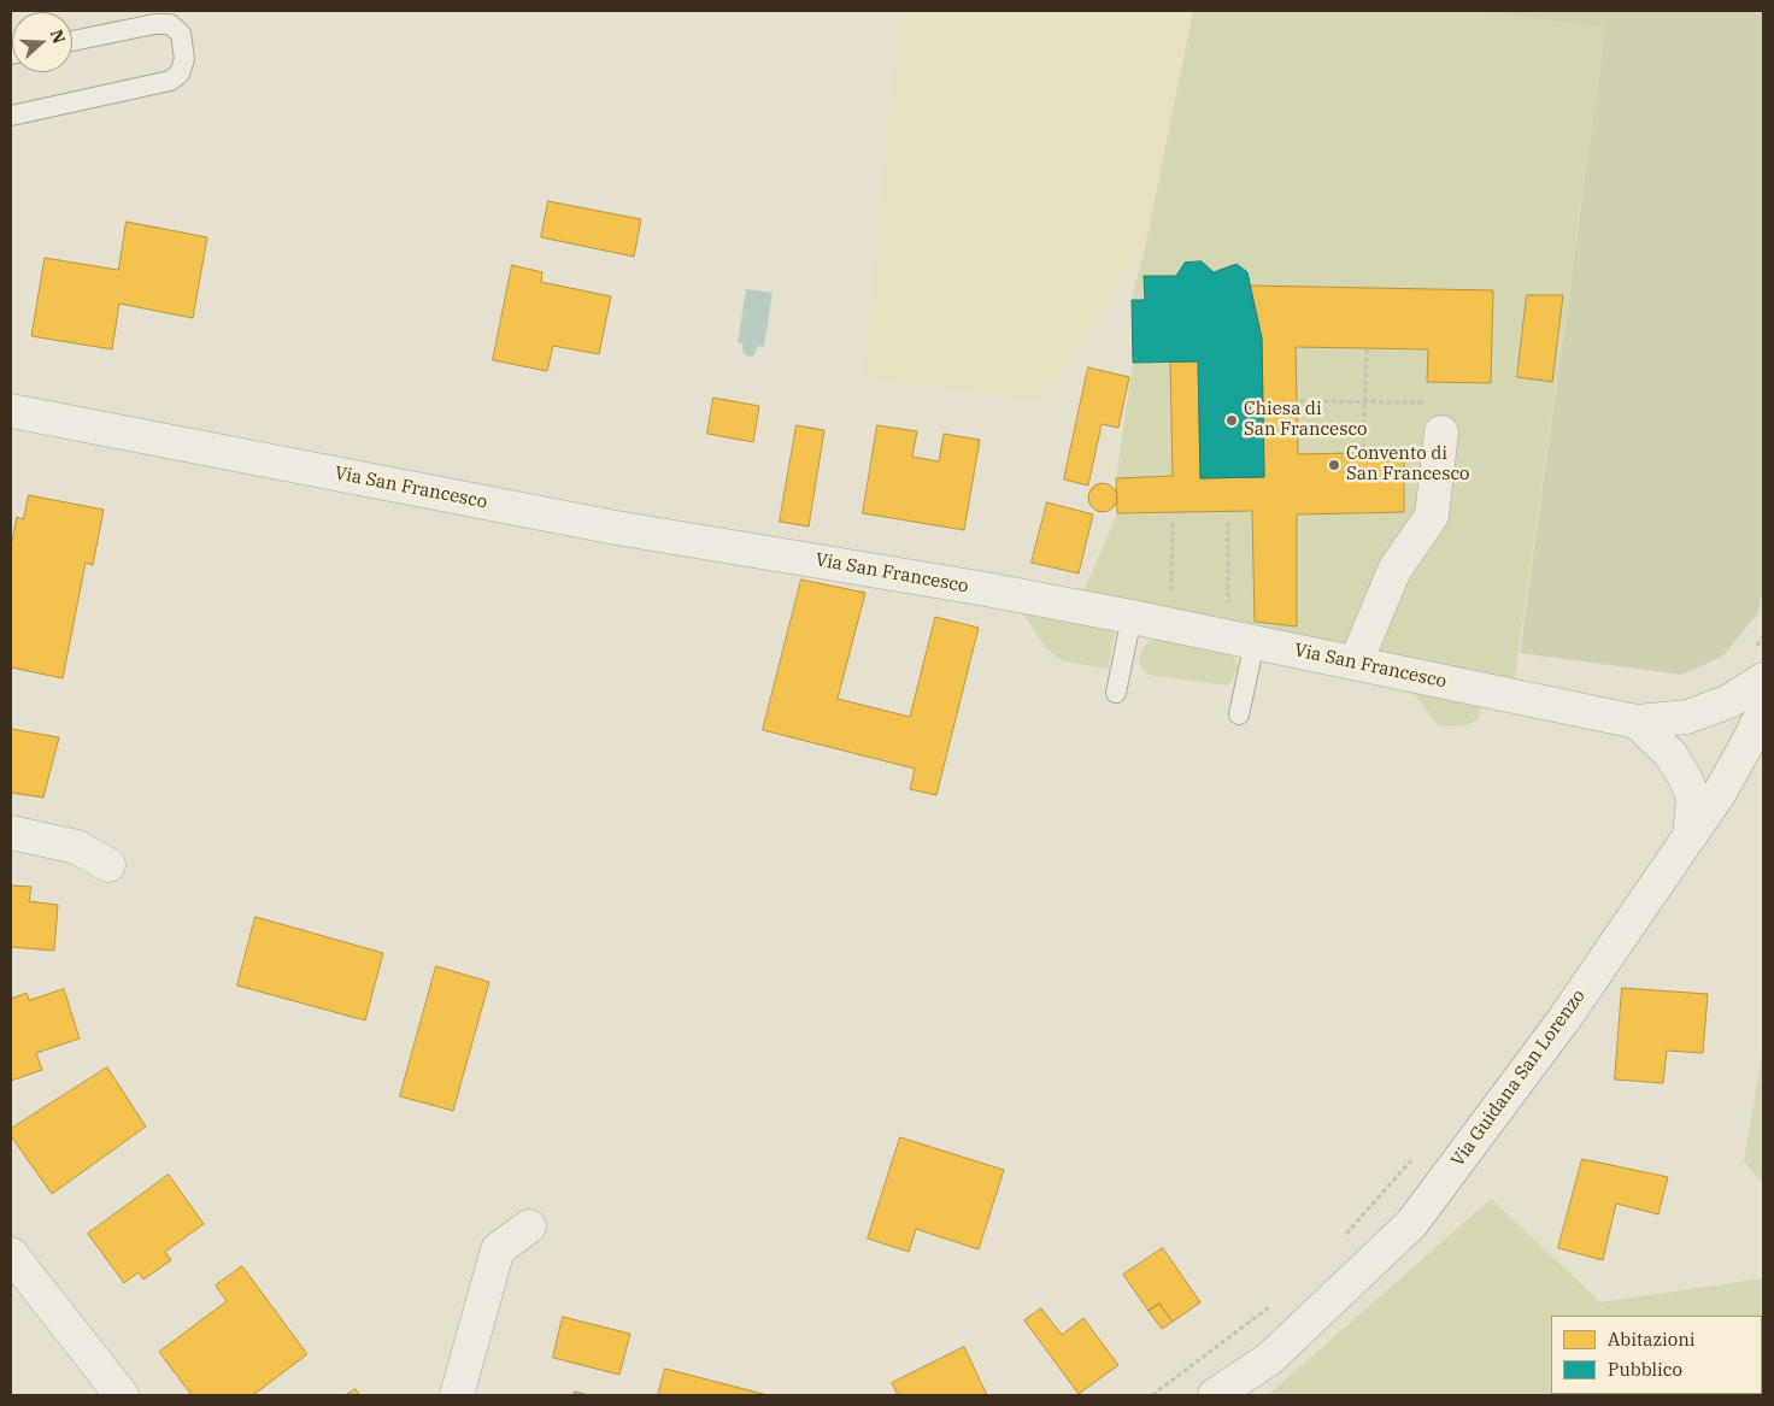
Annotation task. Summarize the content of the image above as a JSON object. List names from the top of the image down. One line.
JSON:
{"streets":{"street":["Via San Francesco","Via Guidana San Lorenzo"]},"places":["Chiesa di San Francesco","Convento di San Francesco"],"legend":["Abitazioni","Pubblico"],"north":"right"}
